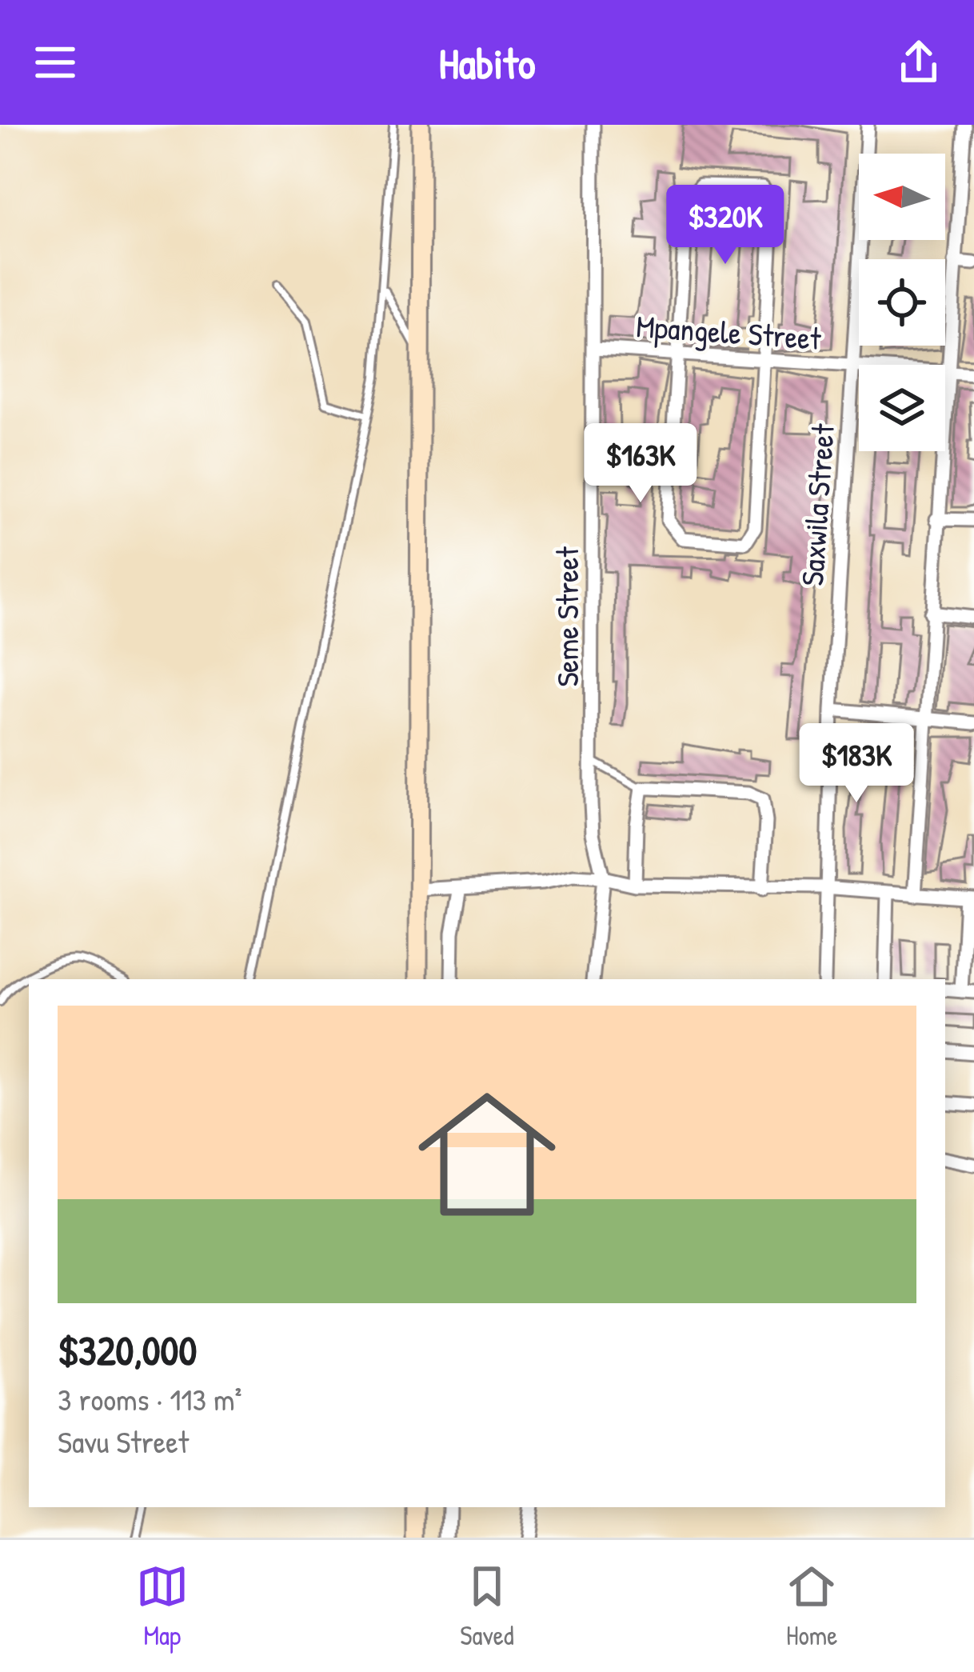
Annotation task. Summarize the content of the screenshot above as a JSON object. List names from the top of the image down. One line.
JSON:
{"streets":{"street":["Mpangele Street","Saxwila Street","Seme Street"]},"crossings":[["Mpangele Street","Saxwila Street"],["Mpangele Street","Seme Street"]],"north":"left","page":{"header":"Habito","price":["$320K","$163K","$183K"],"list":[{"name":"$320,000","note":"3 rooms · 113 m² · Savu Street"}],"tabs":["Map","Saved","Home"]}}
